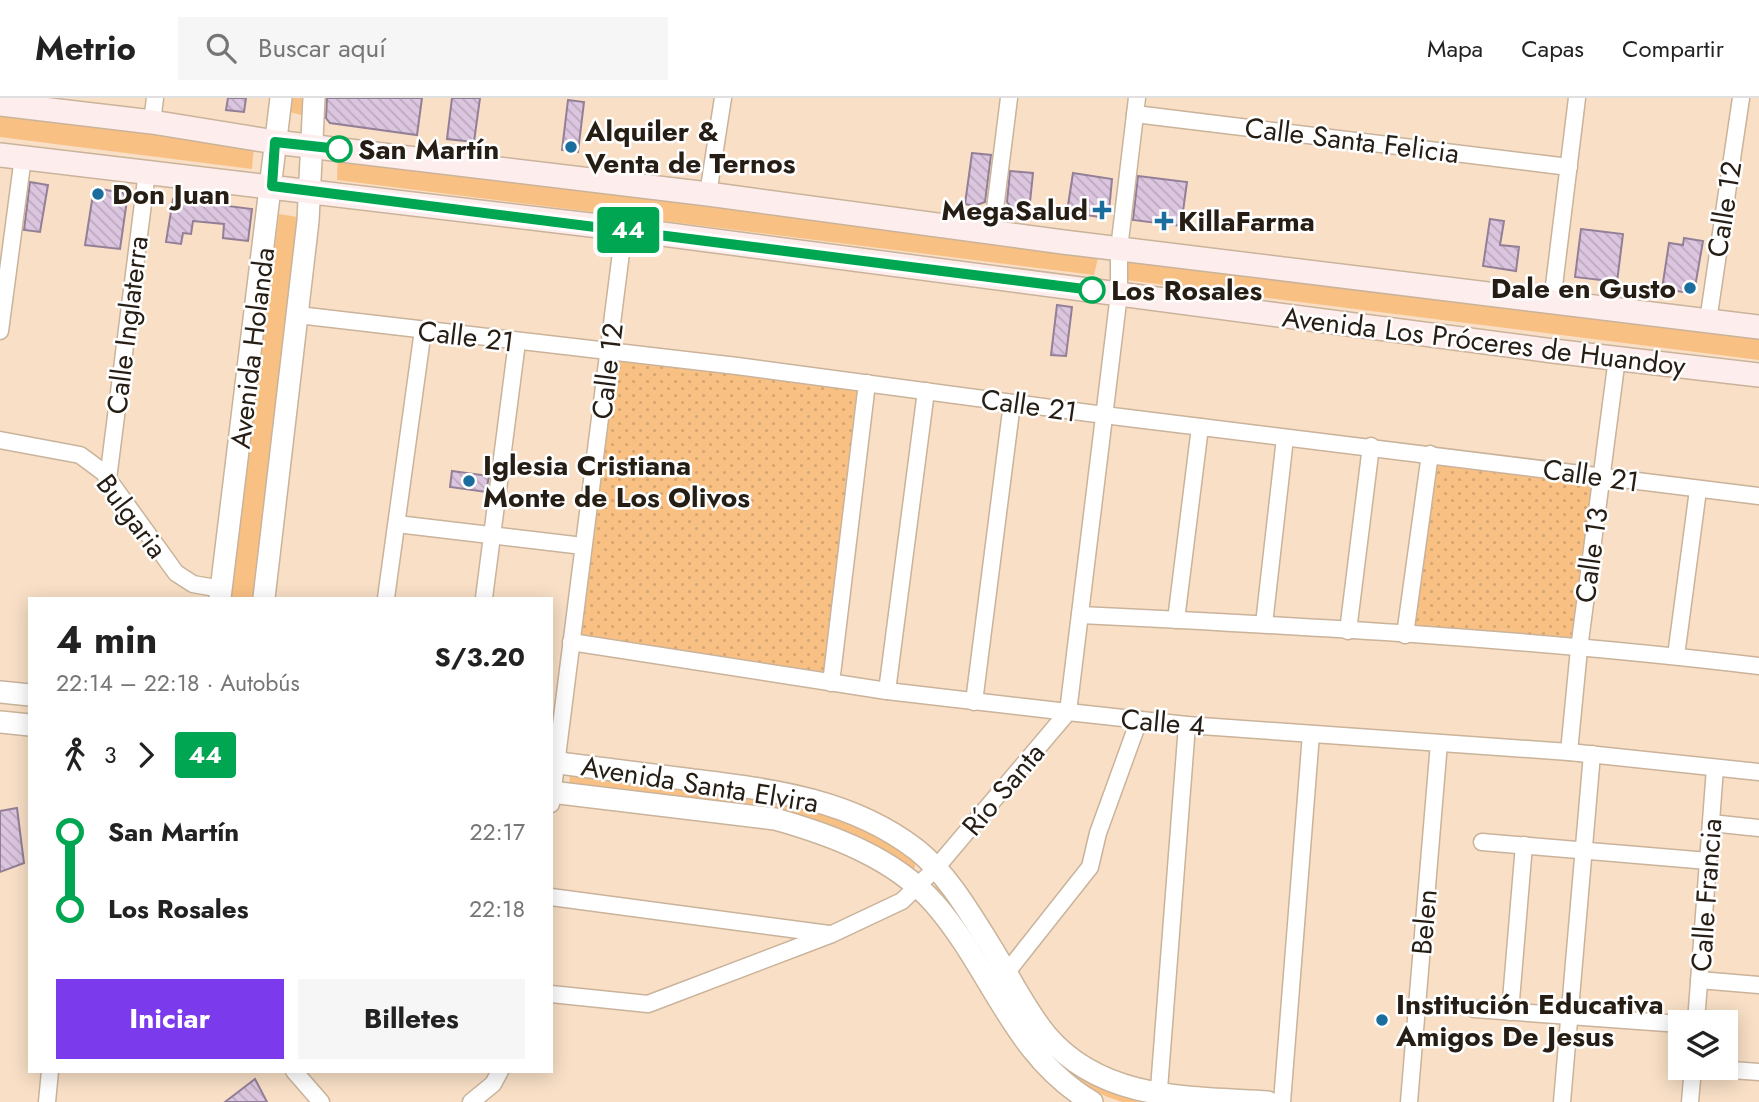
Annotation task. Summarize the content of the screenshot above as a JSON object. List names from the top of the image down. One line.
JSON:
{"streets":{"main road":["Avenida Los Próceres de Huandoy"],"street":["Calle Santa Felicia","Calle 12","Calle Inglaterra","Calle 21","Avenida Holanda","Bulgaria","Calle 13","Calle 4","Avenida Santa Elvira","Río Santa","Calle Francia","Belen"]},"crossings":[["Calle 12","Calle 21"],["Calle 12","Avenida Los Próceres de Huandoy"],["Calle 12","Calle 4"],["Calle 12","Avenida Santa Elvira"],["Calle Inglaterra","Avenida Los Próceres de Huandoy"],["Calle Inglaterra","Bulgaria"],["Calle 21","Avenida Holanda"],["Calle 21","Calle 13"],["Avenida Los Próceres de Huandoy","Avenida Holanda"],["Avenida Los Próceres de Huandoy","Calle 13"],["Avenida Holanda","Bulgaria"],["Calle 13","Calle 4"],["Calle 4","Río Santa"],["Calle 4","Calle Francia"],["Calle 4","Belen"],["Avenida Santa Elvira","Río Santa"]],"places":{"other":["Alquiler & Venta de Ternos","San Martín","Don Juan","Dale en Gusto","Los Rosales","Iglesia Cristiana Monte de Los Olivos","Institución Educativa Amigos De Jesus"],"health":["MegaSalud","KillaFarma"]},"lines":["bus line 44"],"page":{"header":"Metrio","search":"Buscar aquí","nav":["Mapa","Capas","Compartir"],"on_map":"44","heading":["4 min","22:14 – 22:18 · Autobús","S/3.20"],"legs":["3","44"],"list":[{"name":"San Martín","value":"22:17"},{"name":"Los Rosales","value":"22:18"}],"buttons":["Iniciar","Billetes"]}}
